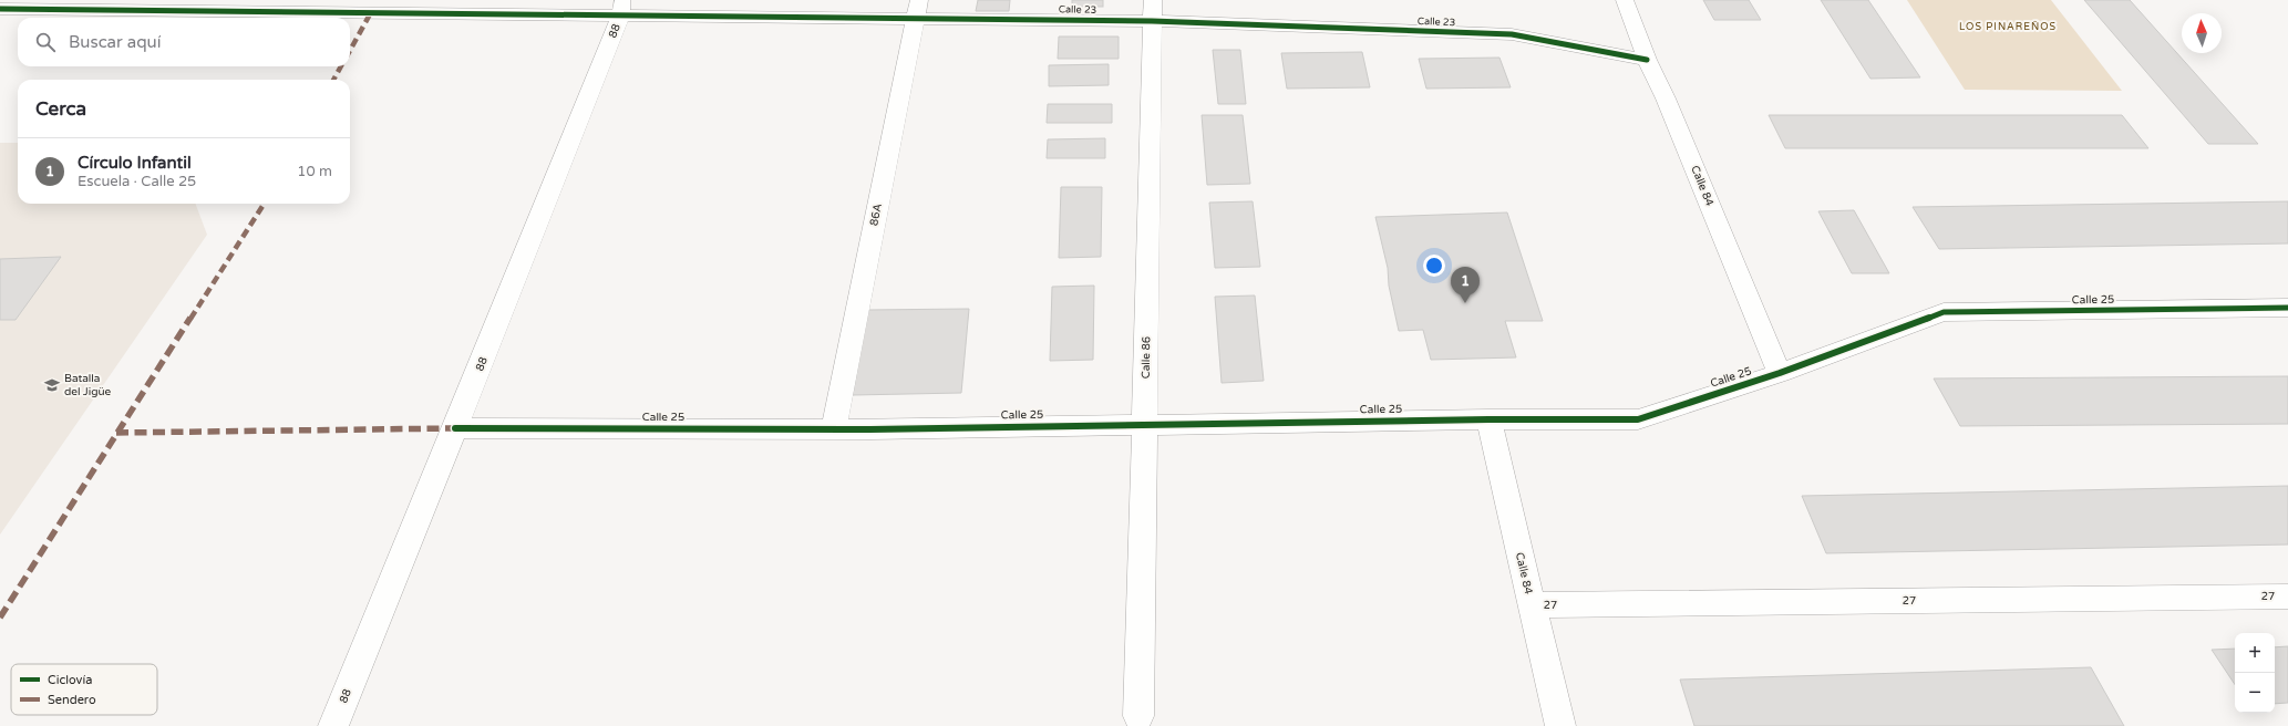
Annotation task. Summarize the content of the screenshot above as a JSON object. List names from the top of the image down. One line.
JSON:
{"streets":{"street":["Calle 23","88","Calle 84","86A","Calle 25","Calle 86","27"]},"crossings":[["Calle 23","88"],["Calle 23","Calle 84"],["Calle 23","86A"],["Calle 23","Calle 86"],["88","Calle 25"],["Calle 84","Calle 25"],["Calle 84","27"],["86A","Calle 25"],["Calle 25","Calle 86"]],"districts":["LOS PINAREÑOS"],"places":{"school or university":["Batalla del Jigüe"]},"legend":["Ciclovía","Sendero"],"north":"top","page":{"search":"Buscar aquí","heading":"Cerca","list":[{"mark":"1","name":"Círculo Infantil","note":"Escuela · Calle 25","value":"10 m"}],"pins":"1","map_buttons":["+","−"]}}
